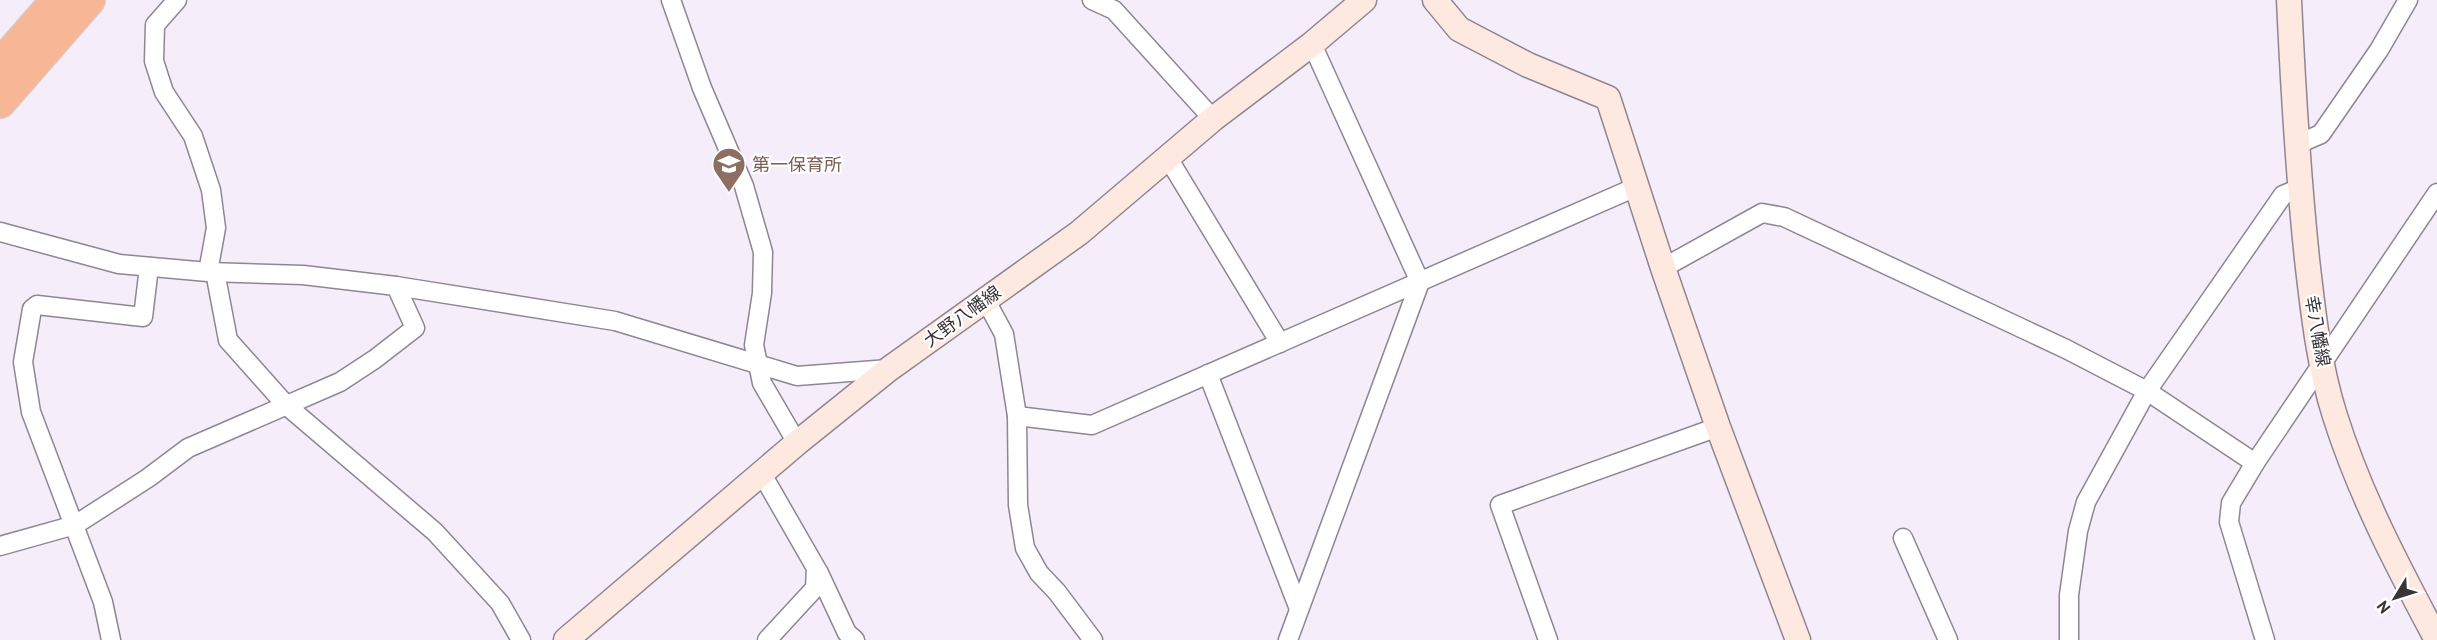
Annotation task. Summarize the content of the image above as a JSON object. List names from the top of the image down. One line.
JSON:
{"streets":{"street":["大野八幡線","幸八幡線"]},"places":{"school or university":["第一保育所"]},"north":"bottom left"}
